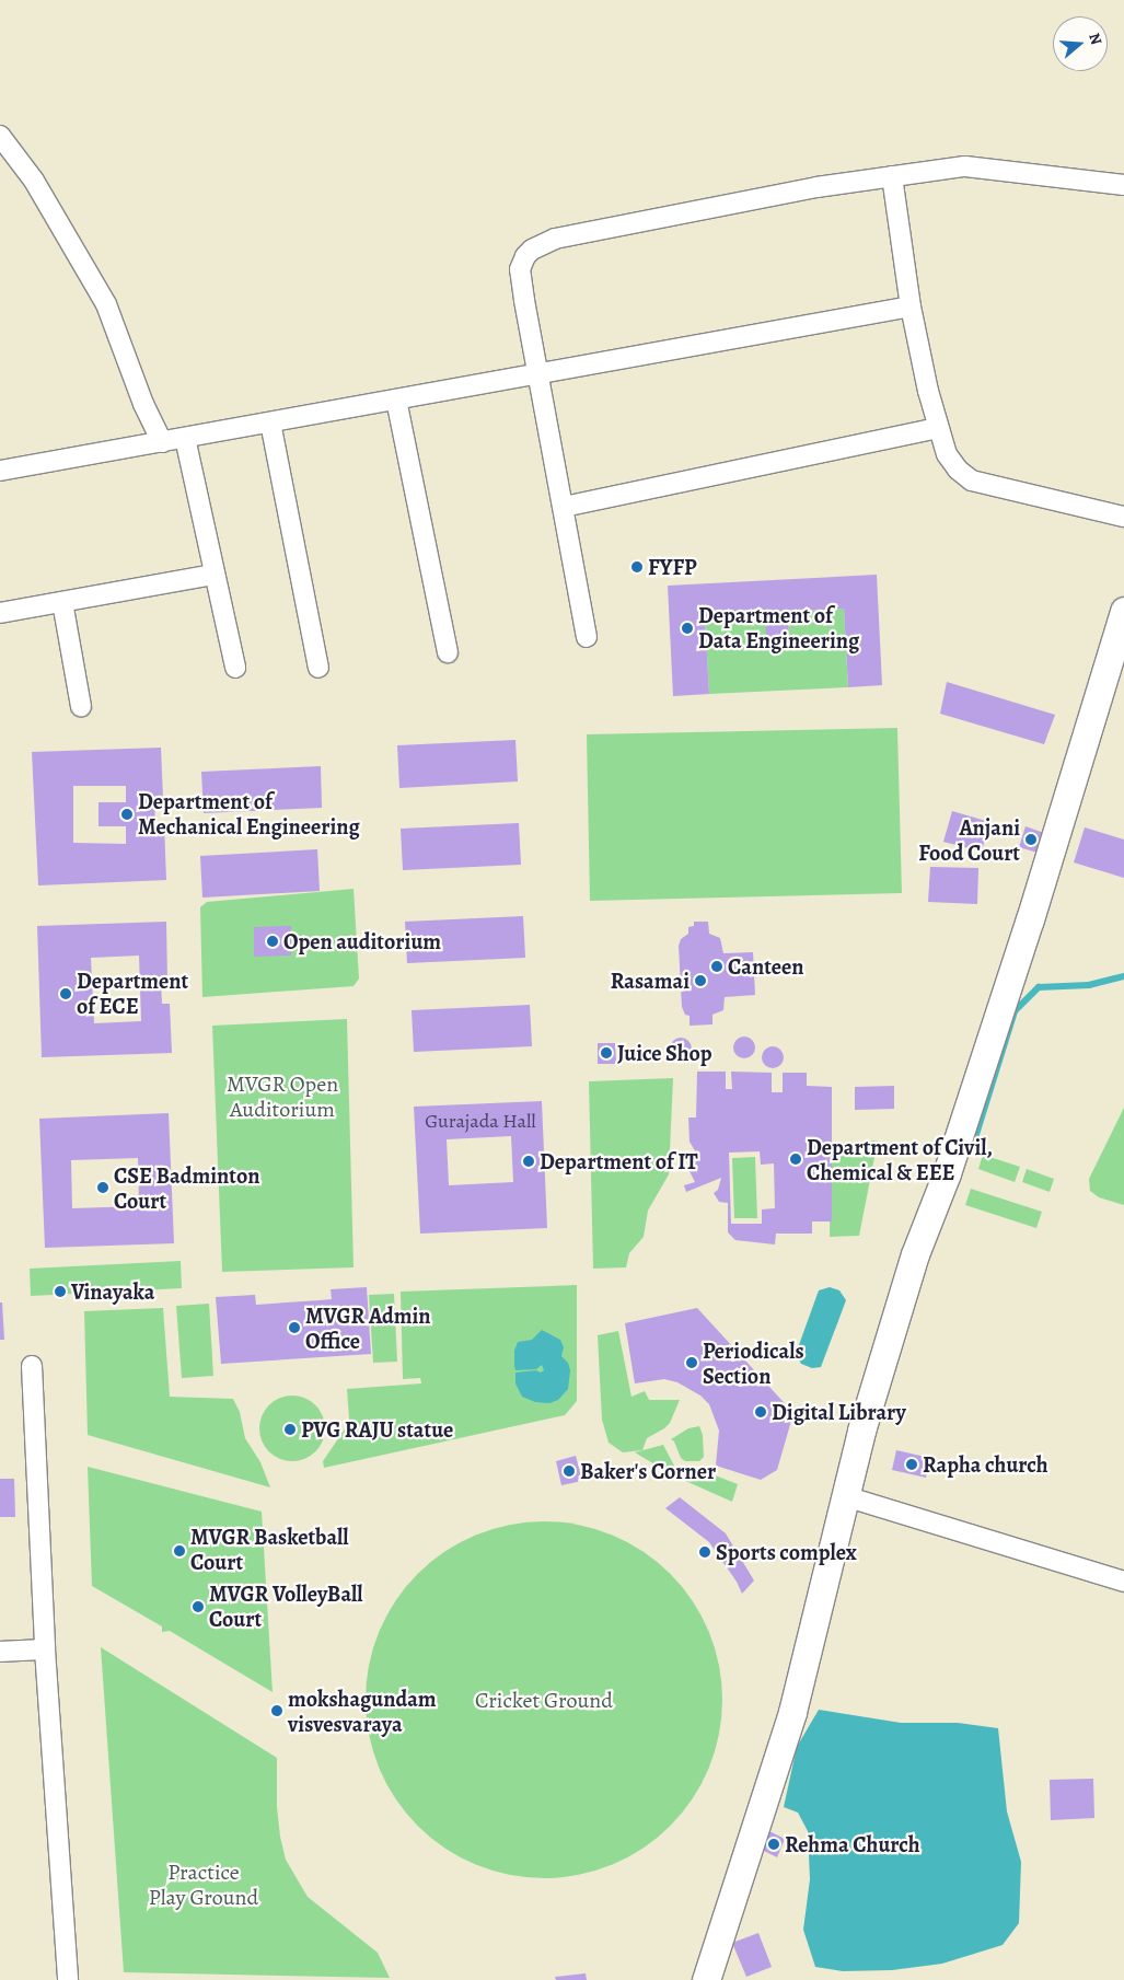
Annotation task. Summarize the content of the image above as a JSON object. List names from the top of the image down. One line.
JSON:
{"parks":["MVGR Open Auditorium","Cricket Ground","Practice Play Ground"],"places":["FYFP","Department of Data Engineering","Department of Mechanical Engineering","Anjani Food Court","Open auditorium","Canteen","Rasamai","Department of ECE","Juice Shop","Department of Civil, Chemical & EEE","Department of IT","CSE Badminton Court","Vinayaka","MVGR Admin Office","Periodicals Section","Digital Library","PVG RAJU statue","Rapha church","Baker's Corner","MVGR Basketball Court","Sports complex","MVGR VolleyBall Court","mokshagundam visvesvaraya","Rehma Church"],"house_numbers":["Gurajada Hall"],"north":"right"}
